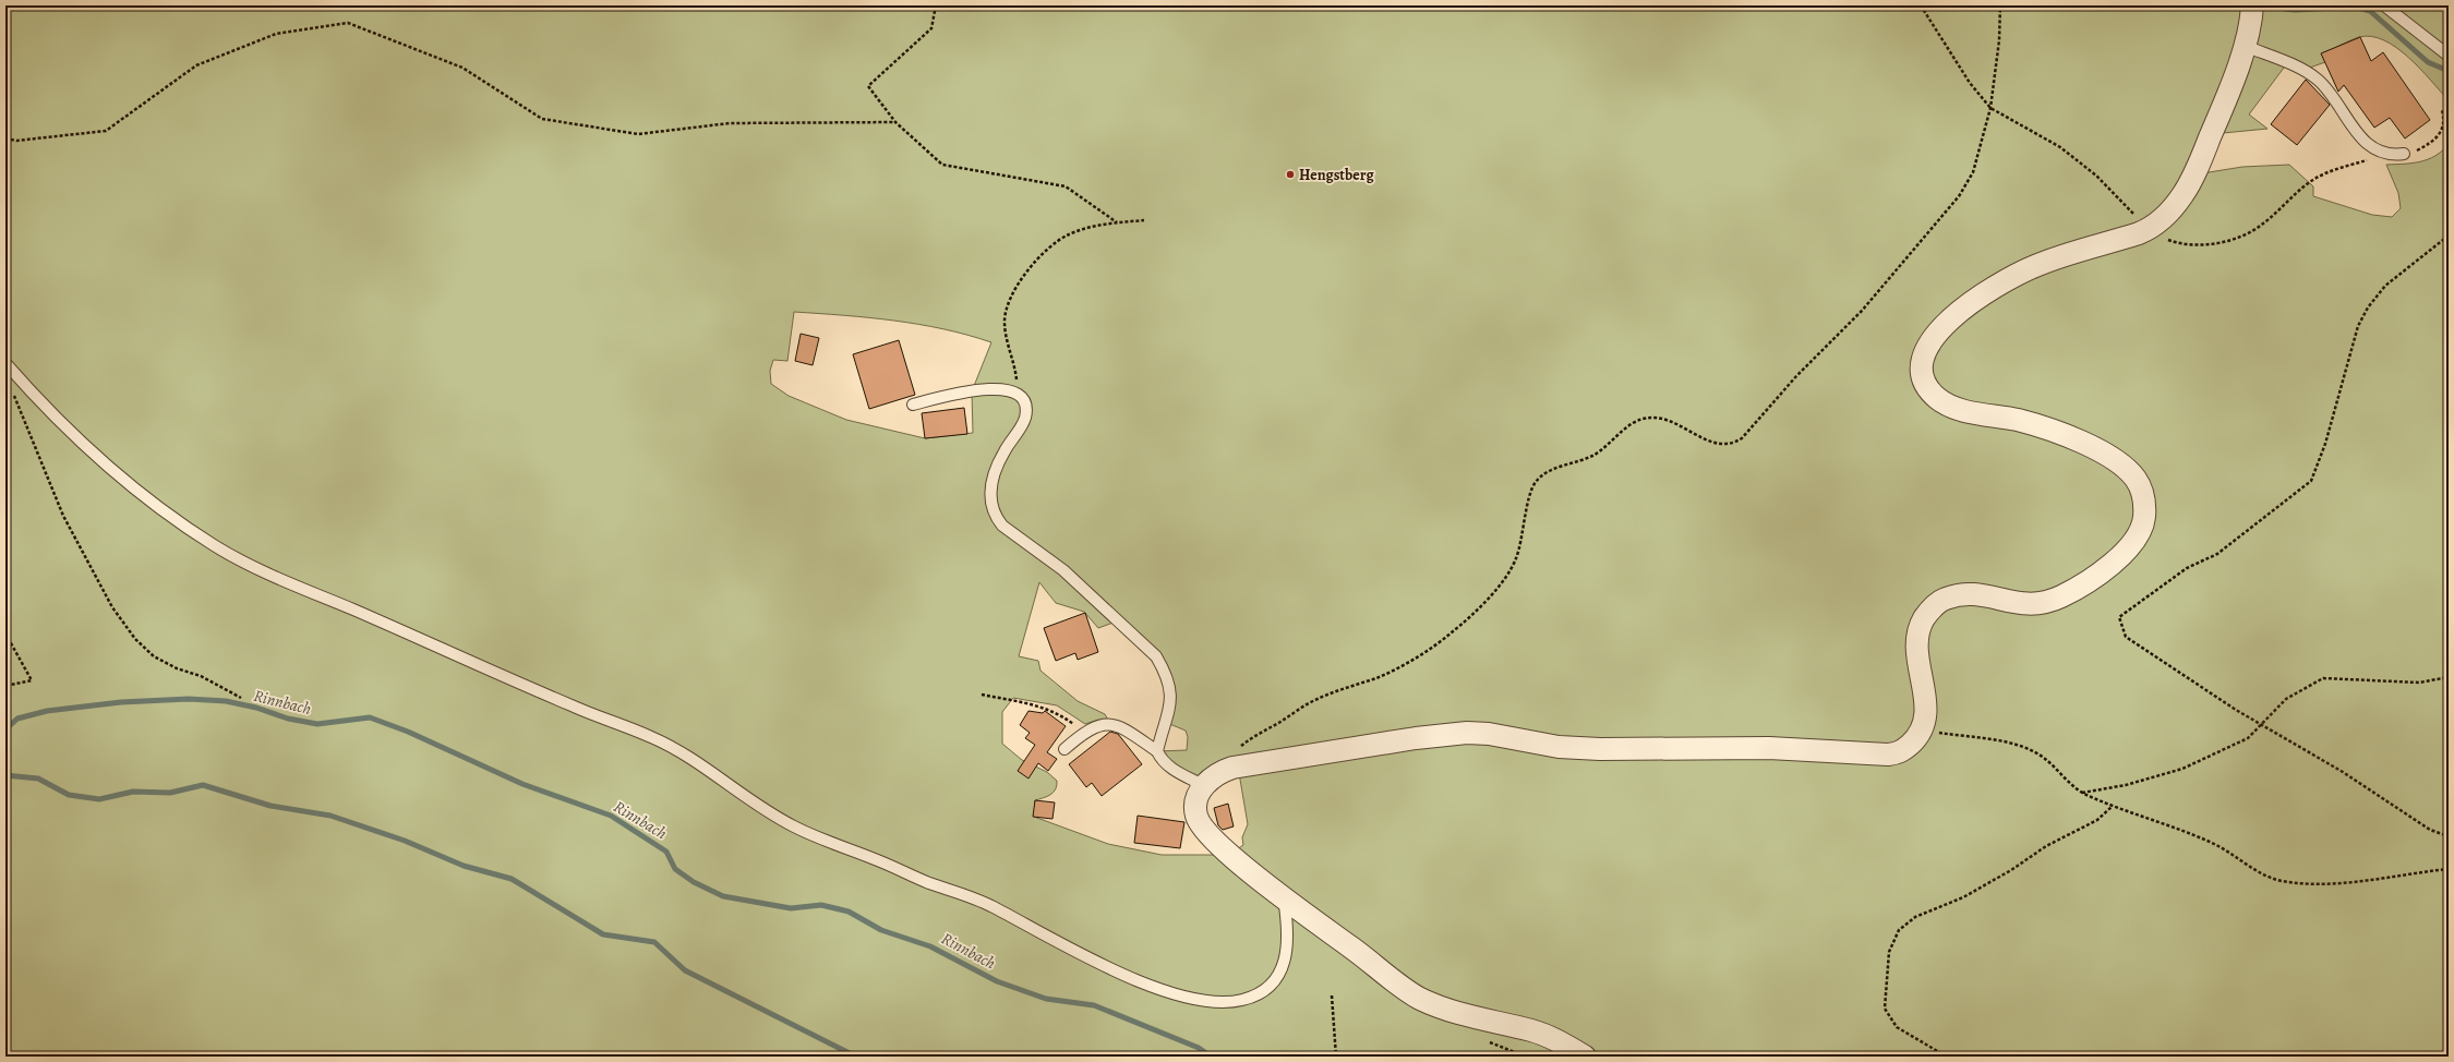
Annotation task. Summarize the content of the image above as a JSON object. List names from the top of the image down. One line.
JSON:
{"water":["Rinnbach"],"places":["Hengstberg"]}
